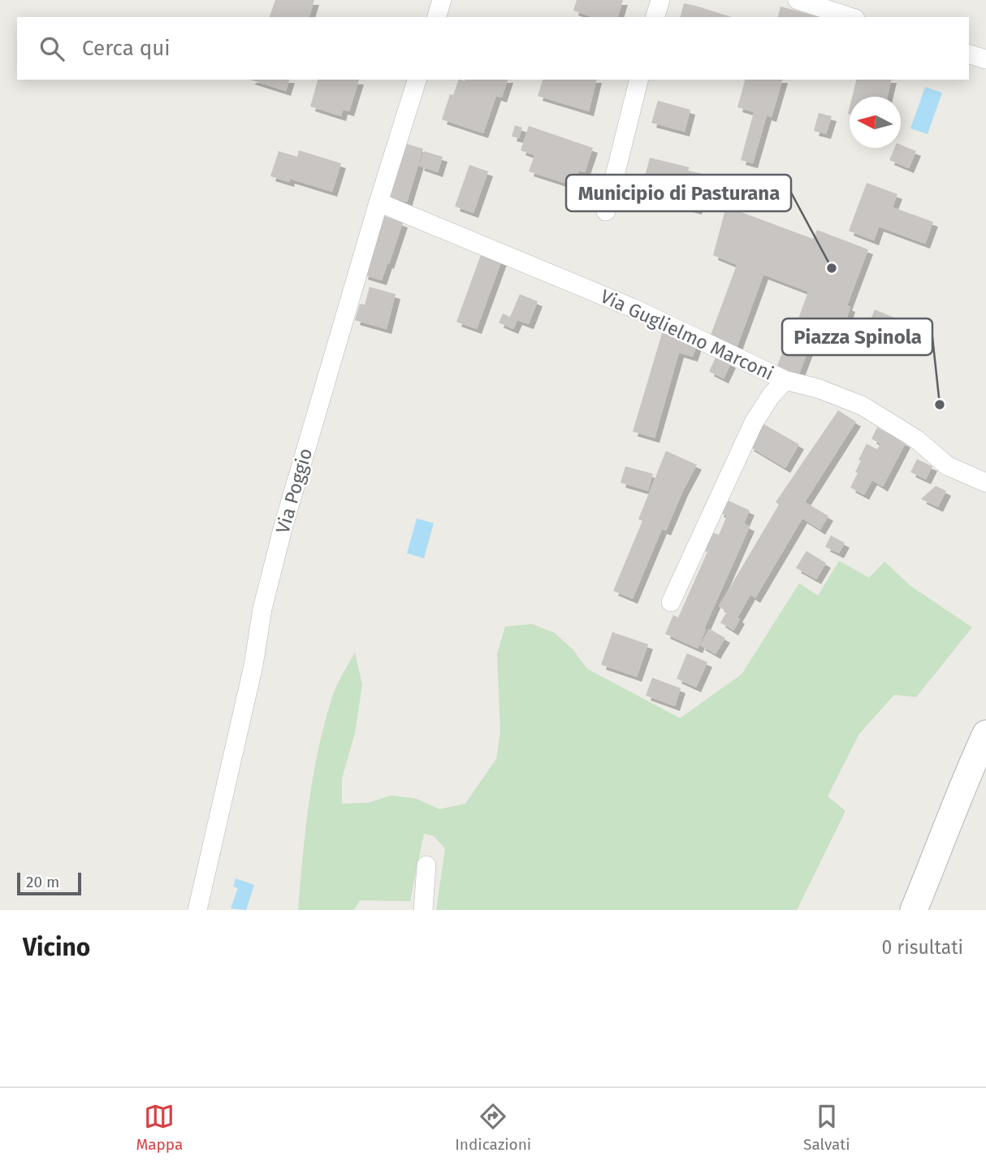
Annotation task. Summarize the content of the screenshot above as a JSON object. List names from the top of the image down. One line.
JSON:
{"streets":{"street":["Via Guglielmo Marconi","Via Poggio"]},"crossings":[["Via Guglielmo Marconi","Via Poggio"]],"places":["Municipio di Pasturana","Piazza Spinola"],"scale_bar":"20 m","north":"left","page":{"search":"Cerca qui","scale":"20 m","heading":["Vicino","0 risultati"],"nav":["Mappa","Indicazioni","Salvati"]}}
